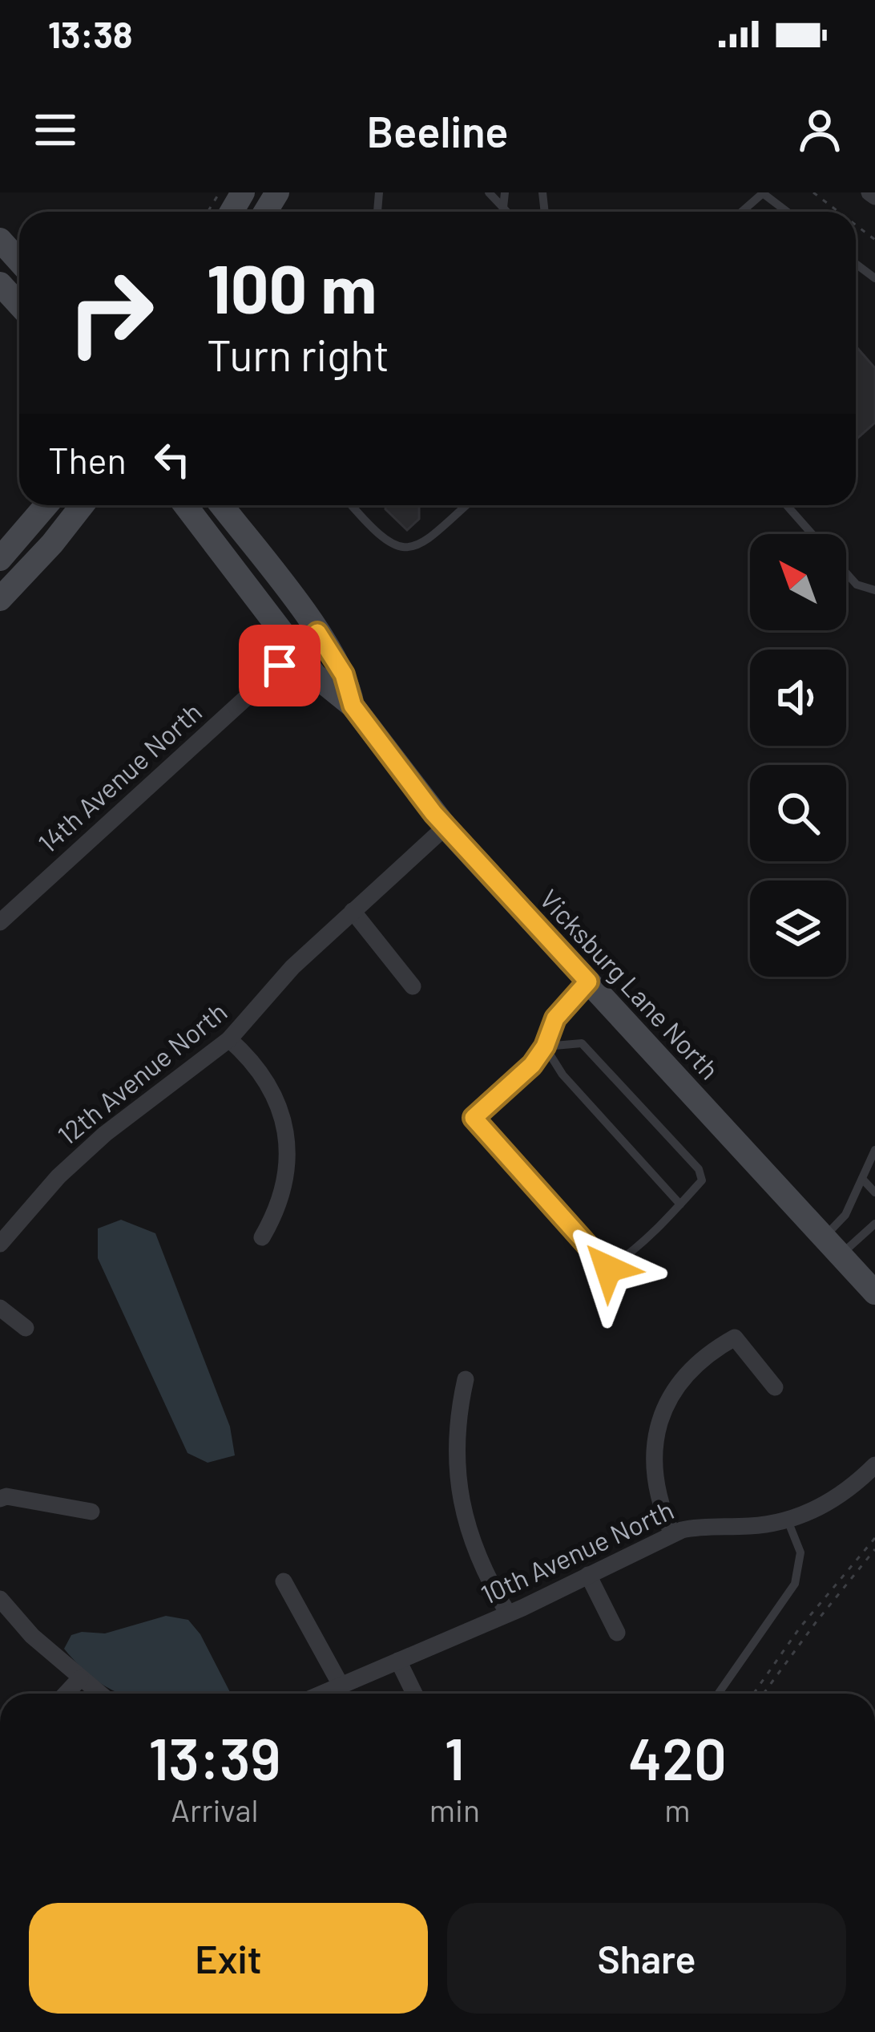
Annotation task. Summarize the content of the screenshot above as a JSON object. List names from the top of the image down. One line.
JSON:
{"streets":{"main road":["Vicksburg Lane North"],"street":["14th Avenue North","12th Avenue North","10th Avenue North"]},"crossings":[["14th Avenue North","Vicksburg Lane North"],["Vicksburg Lane North","12th Avenue North"]],"north":"top left","page":{"status":"13:38","header":"Beeline","turn":["100 m","Turn right"],"then":"Then","eta":["13:39","Arrival","1","min","420","m"],"buttons":["Exit","Share"]}}
